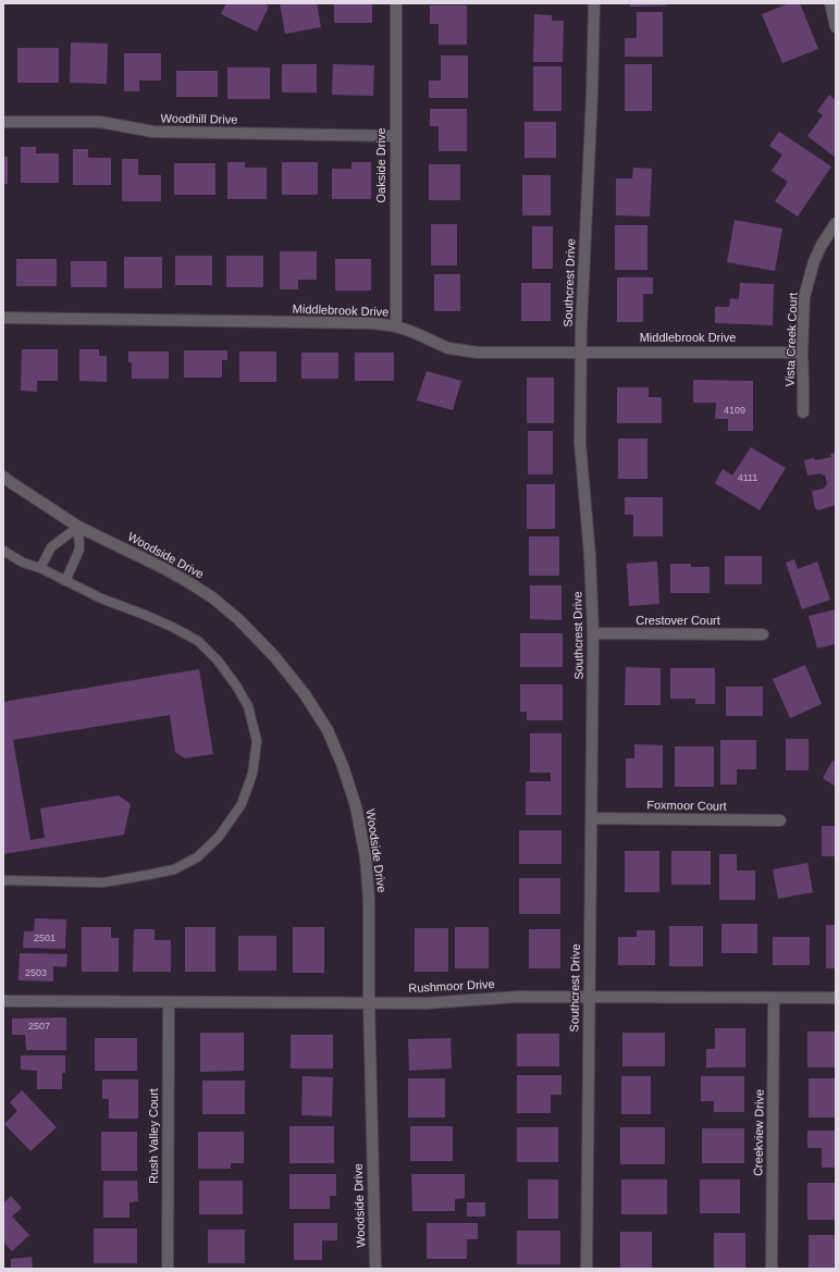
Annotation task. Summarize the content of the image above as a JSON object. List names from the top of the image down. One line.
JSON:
{"streets":{"street":["Woodhill Drive","Oakside Drive","Southcrest Drive","Middlebrook Drive","Vista Creek Court","Woodside Drive","Crestover Court","Foxmoor Court","Rushmoor Drive","Creekview Drive","Rush Valley Court"]},"crossings":[["Woodhill Drive","Oakside Drive"],["Oakside Drive","Middlebrook Drive"],["Southcrest Drive","Middlebrook Drive"],["Southcrest Drive","Crestover Court"],["Southcrest Drive","Foxmoor Court"],["Southcrest Drive","Rushmoor Drive"],["Middlebrook Drive","Vista Creek Court"],["Woodside Drive","Rushmoor Drive"],["Rushmoor Drive","Creekview Drive"],["Rushmoor Drive","Rush Valley Court"]],"house_numbers":["4109","4111","2501","2503","2507"]}
